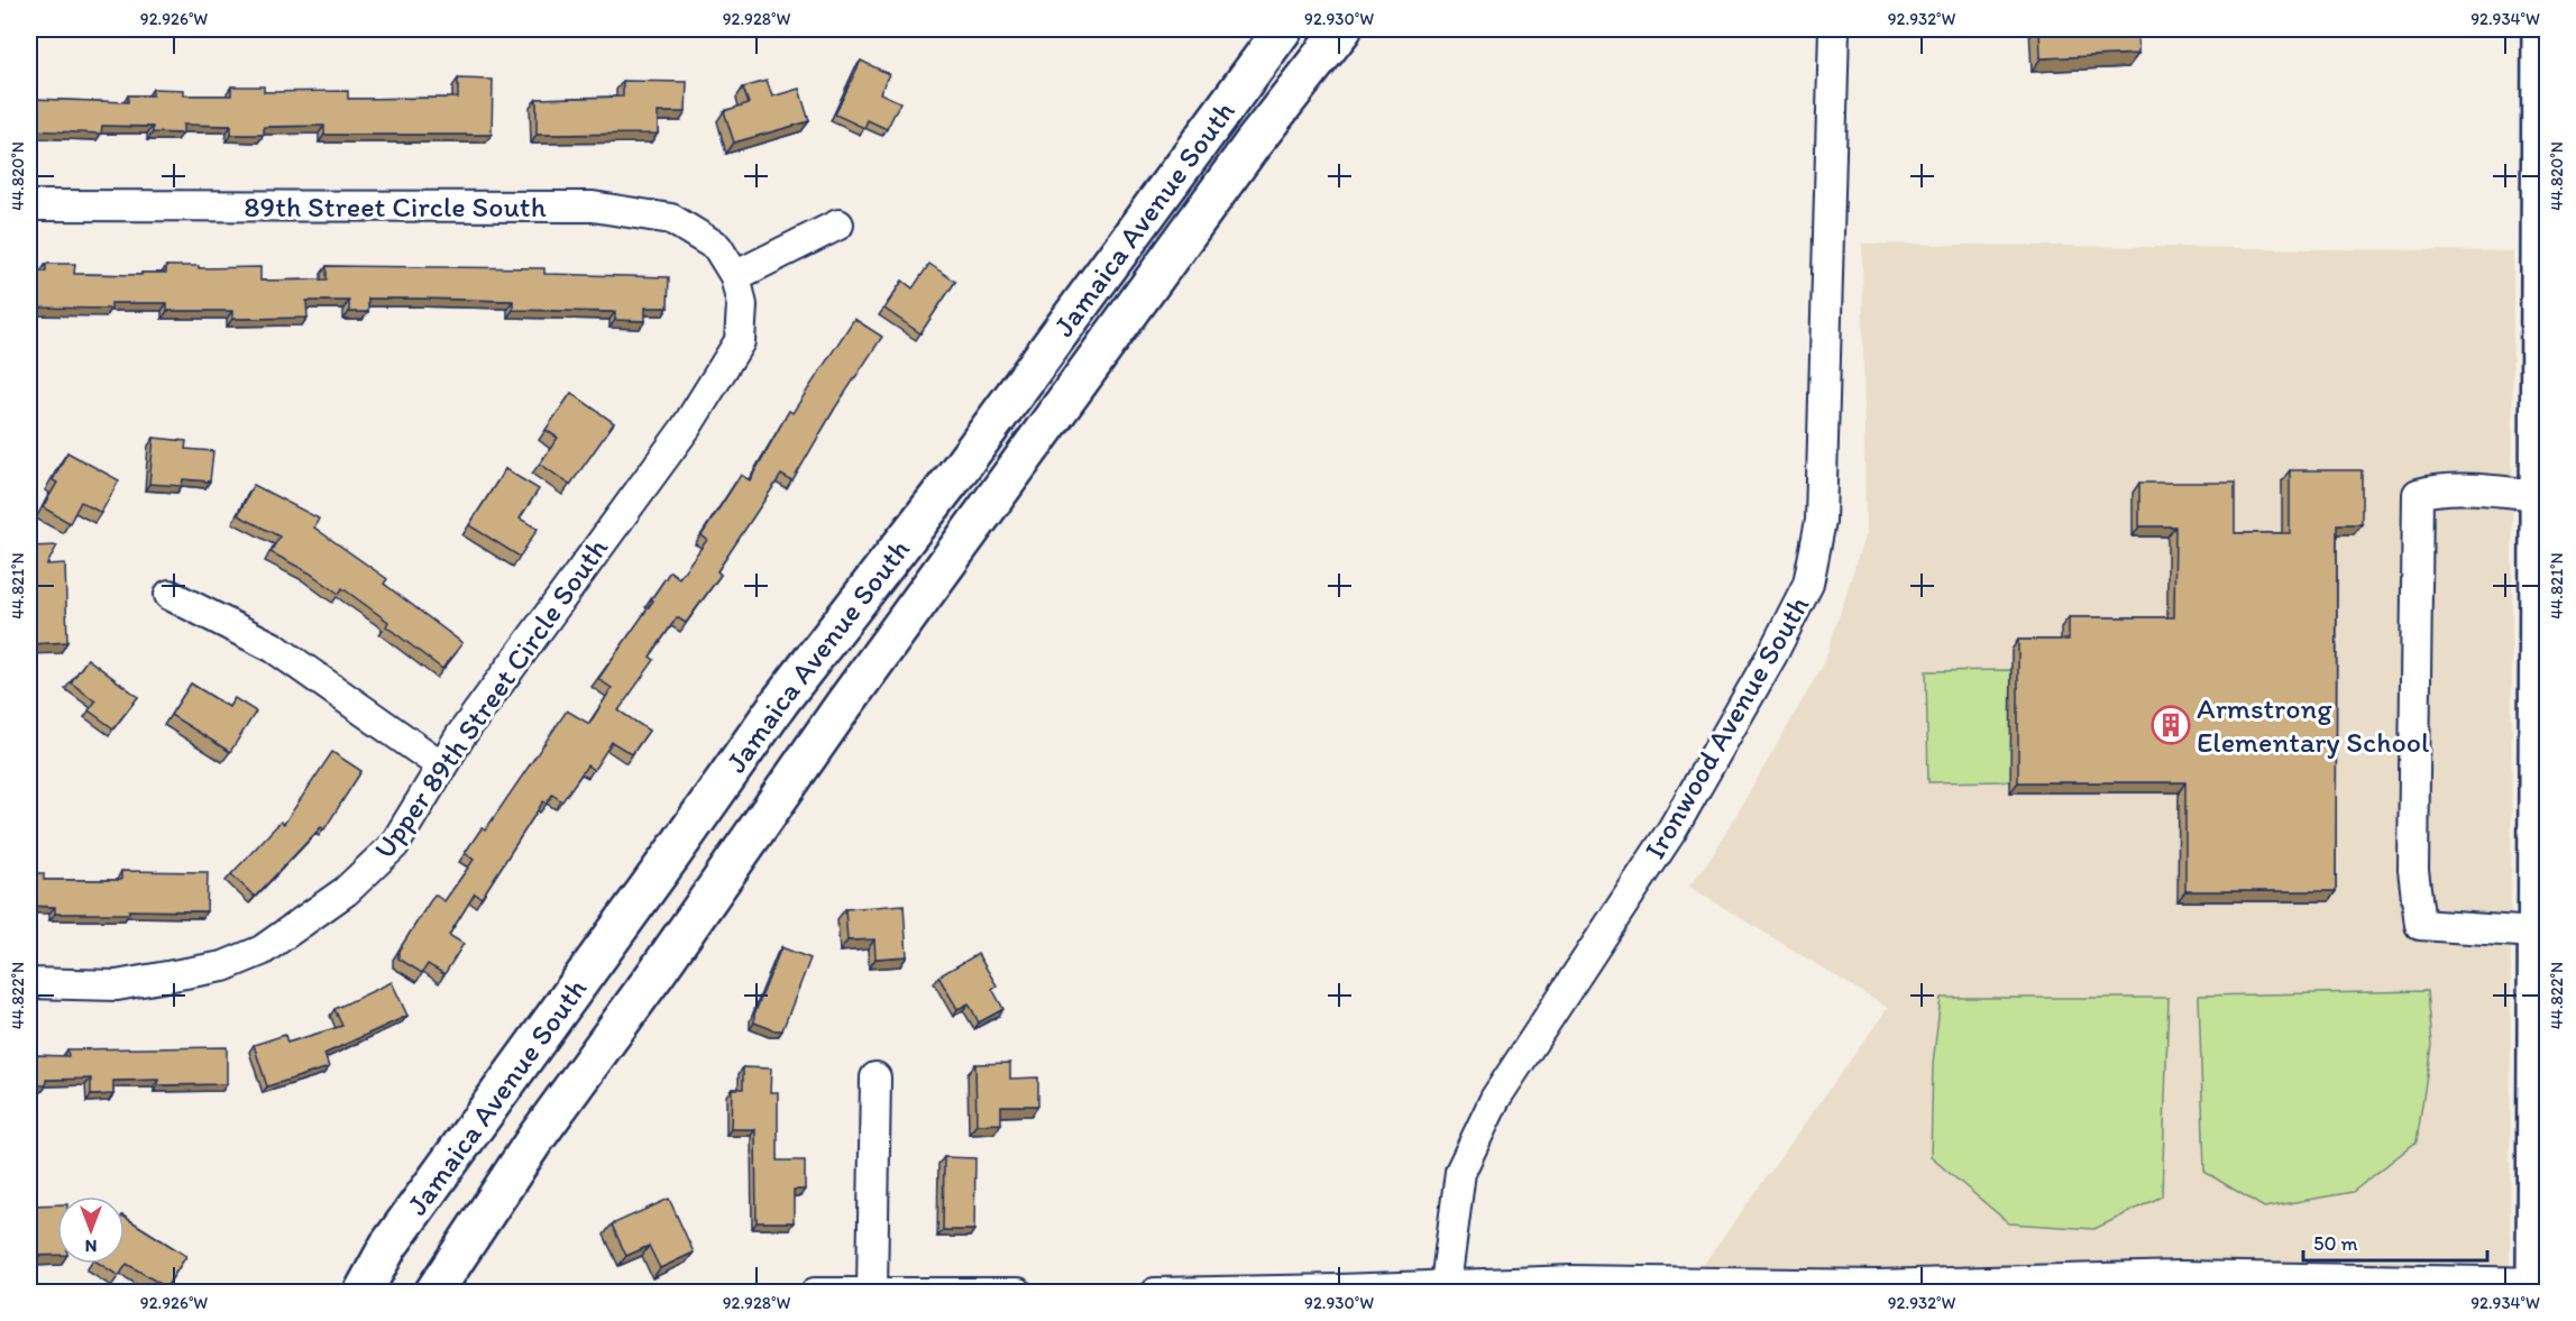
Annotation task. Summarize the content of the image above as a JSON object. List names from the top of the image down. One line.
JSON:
{"streets":{"main road":["Jamaica Avenue South"],"street":["89th Street Circle South","Upper 89th Street Circle South","Ironwood Avenue South"]},"crossings":[["89th Street Circle South","Upper 89th Street Circle South"]],"places":{"building":["Armstrong Elementary School"]},"scale_bar":"50 m","north":"bottom","coordinates":["92.926°W","92.928°W","92.930°W","92.932°W","92.934°W","44.820°N","44.821°N","44.822°N"]}
